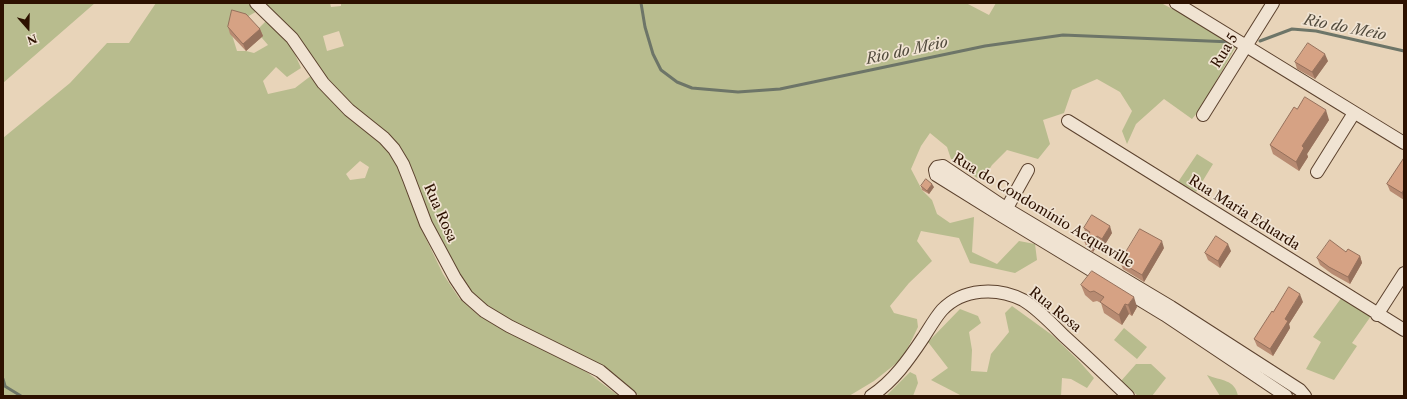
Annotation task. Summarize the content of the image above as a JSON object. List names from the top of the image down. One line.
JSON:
{"streets":{"street":["Rua 5","Rua do Condomínio Acquaville","Rua Rosa","Rua Maria Eduarda"]},"water":["Rio do Meio"],"north":"bottom"}
